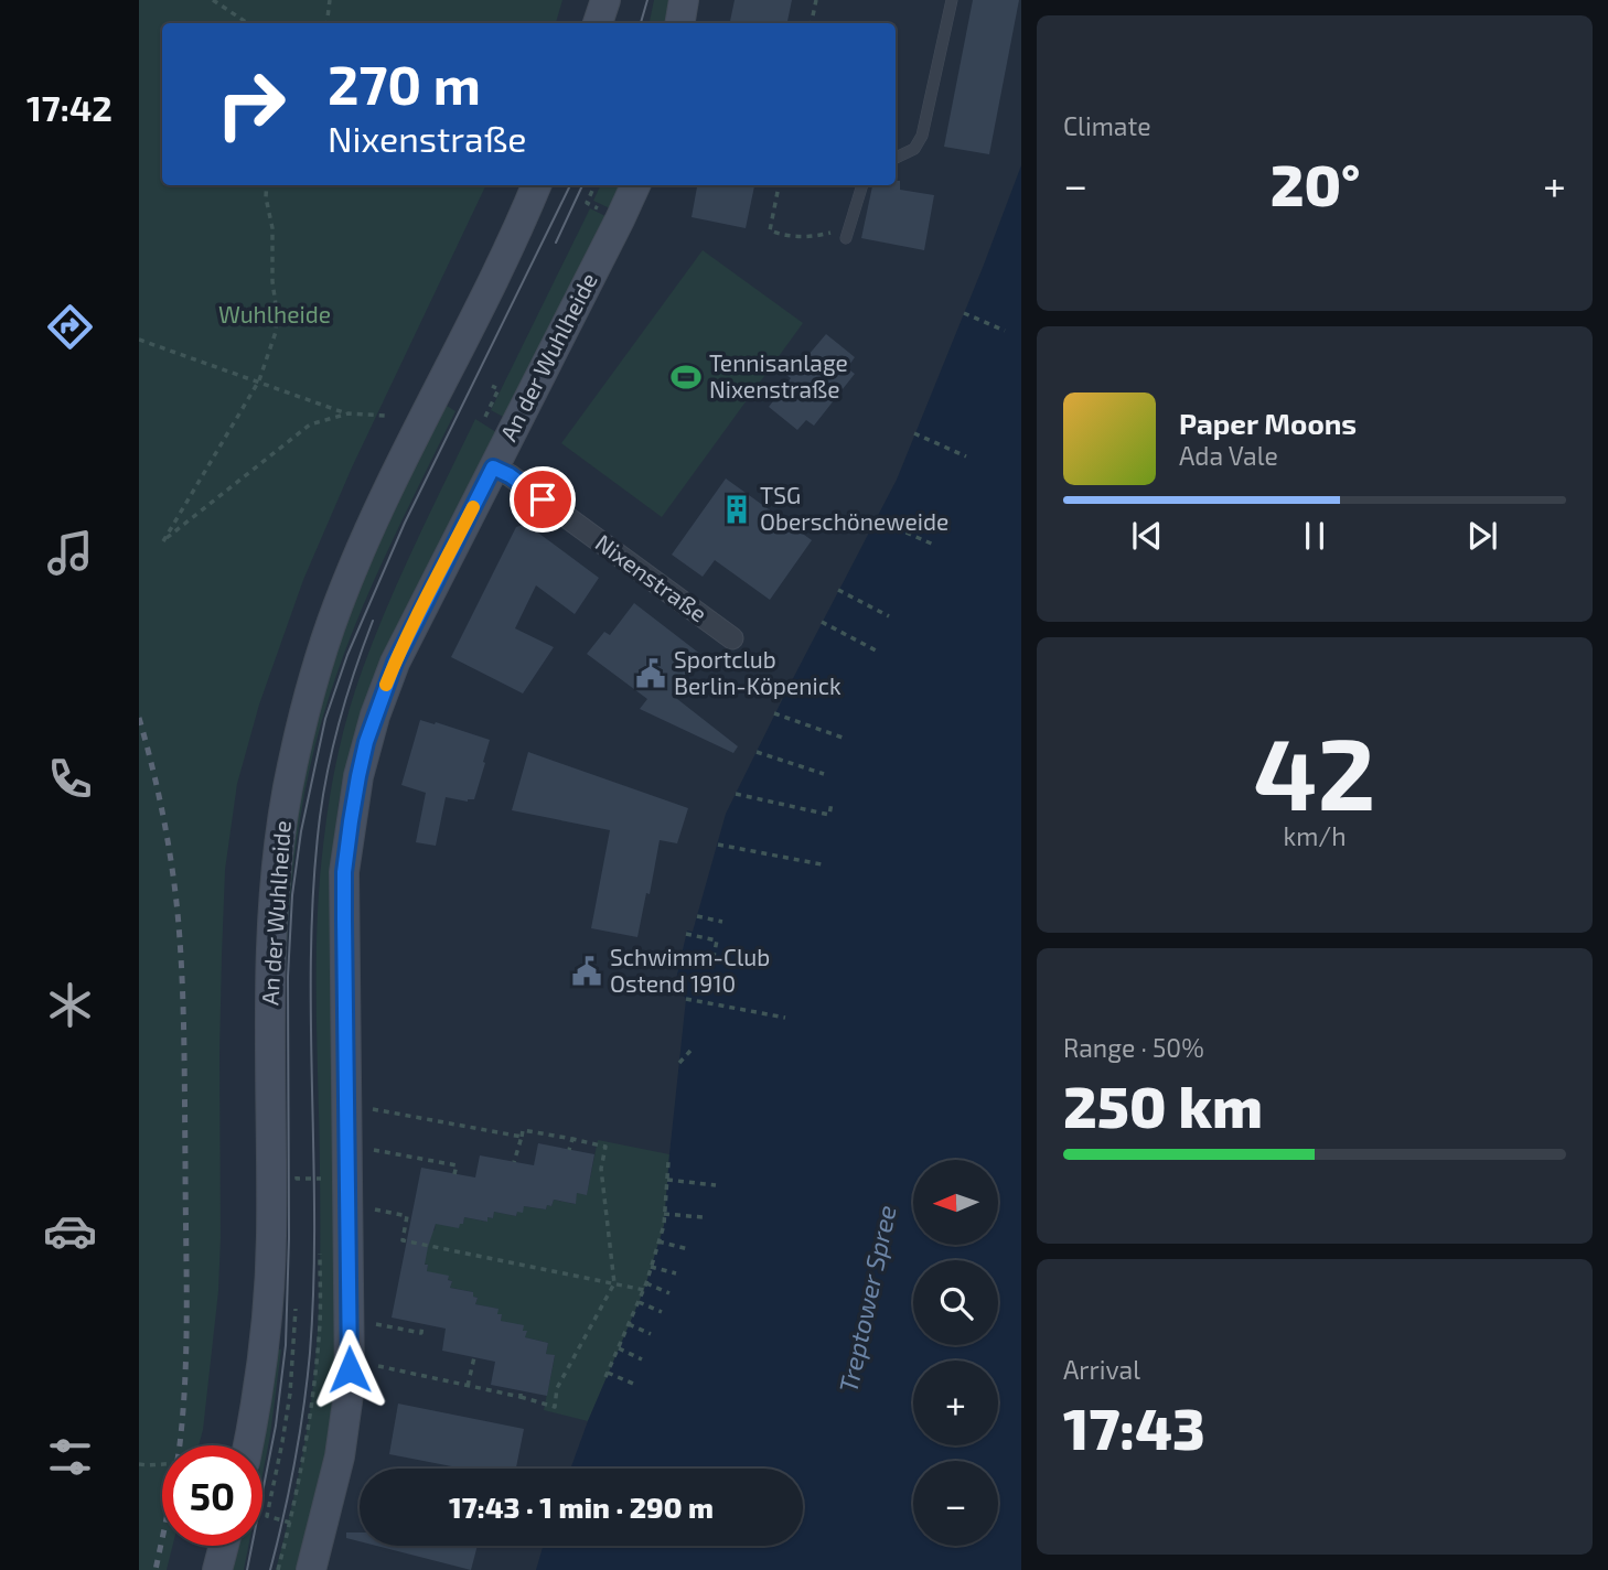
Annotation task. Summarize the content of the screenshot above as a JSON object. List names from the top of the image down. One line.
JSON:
{"streets":{"main road":["An der Wuhlheide"],"street":["Nixenstraße"]},"crossings":[["An der Wuhlheide","Nixenstraße"]],"water":["Treptower Spree"],"parks":["Wuhlheide"],"places":{"sports":["Tennisanlage Nixenstraße"],"building":["TSG Oberschöneweide"],"public building":["Sportclub Berlin-Köpenick","Schwimm-Club Ostend 1910"]},"north":"left","page":{"tabs":"17:42","tile":["Climate",["42","km/h"],["Range · 50%","250 km"],["Arrival","17:43"]],"turn":["270 m","Nixenstraße"],"heat":["−","20°","+"],"song":["Paper Moons","Ada Vale"],"map_buttons":["+","−"],"limit":"50","trip":"17:43 · 1 min · 290 m"}}
